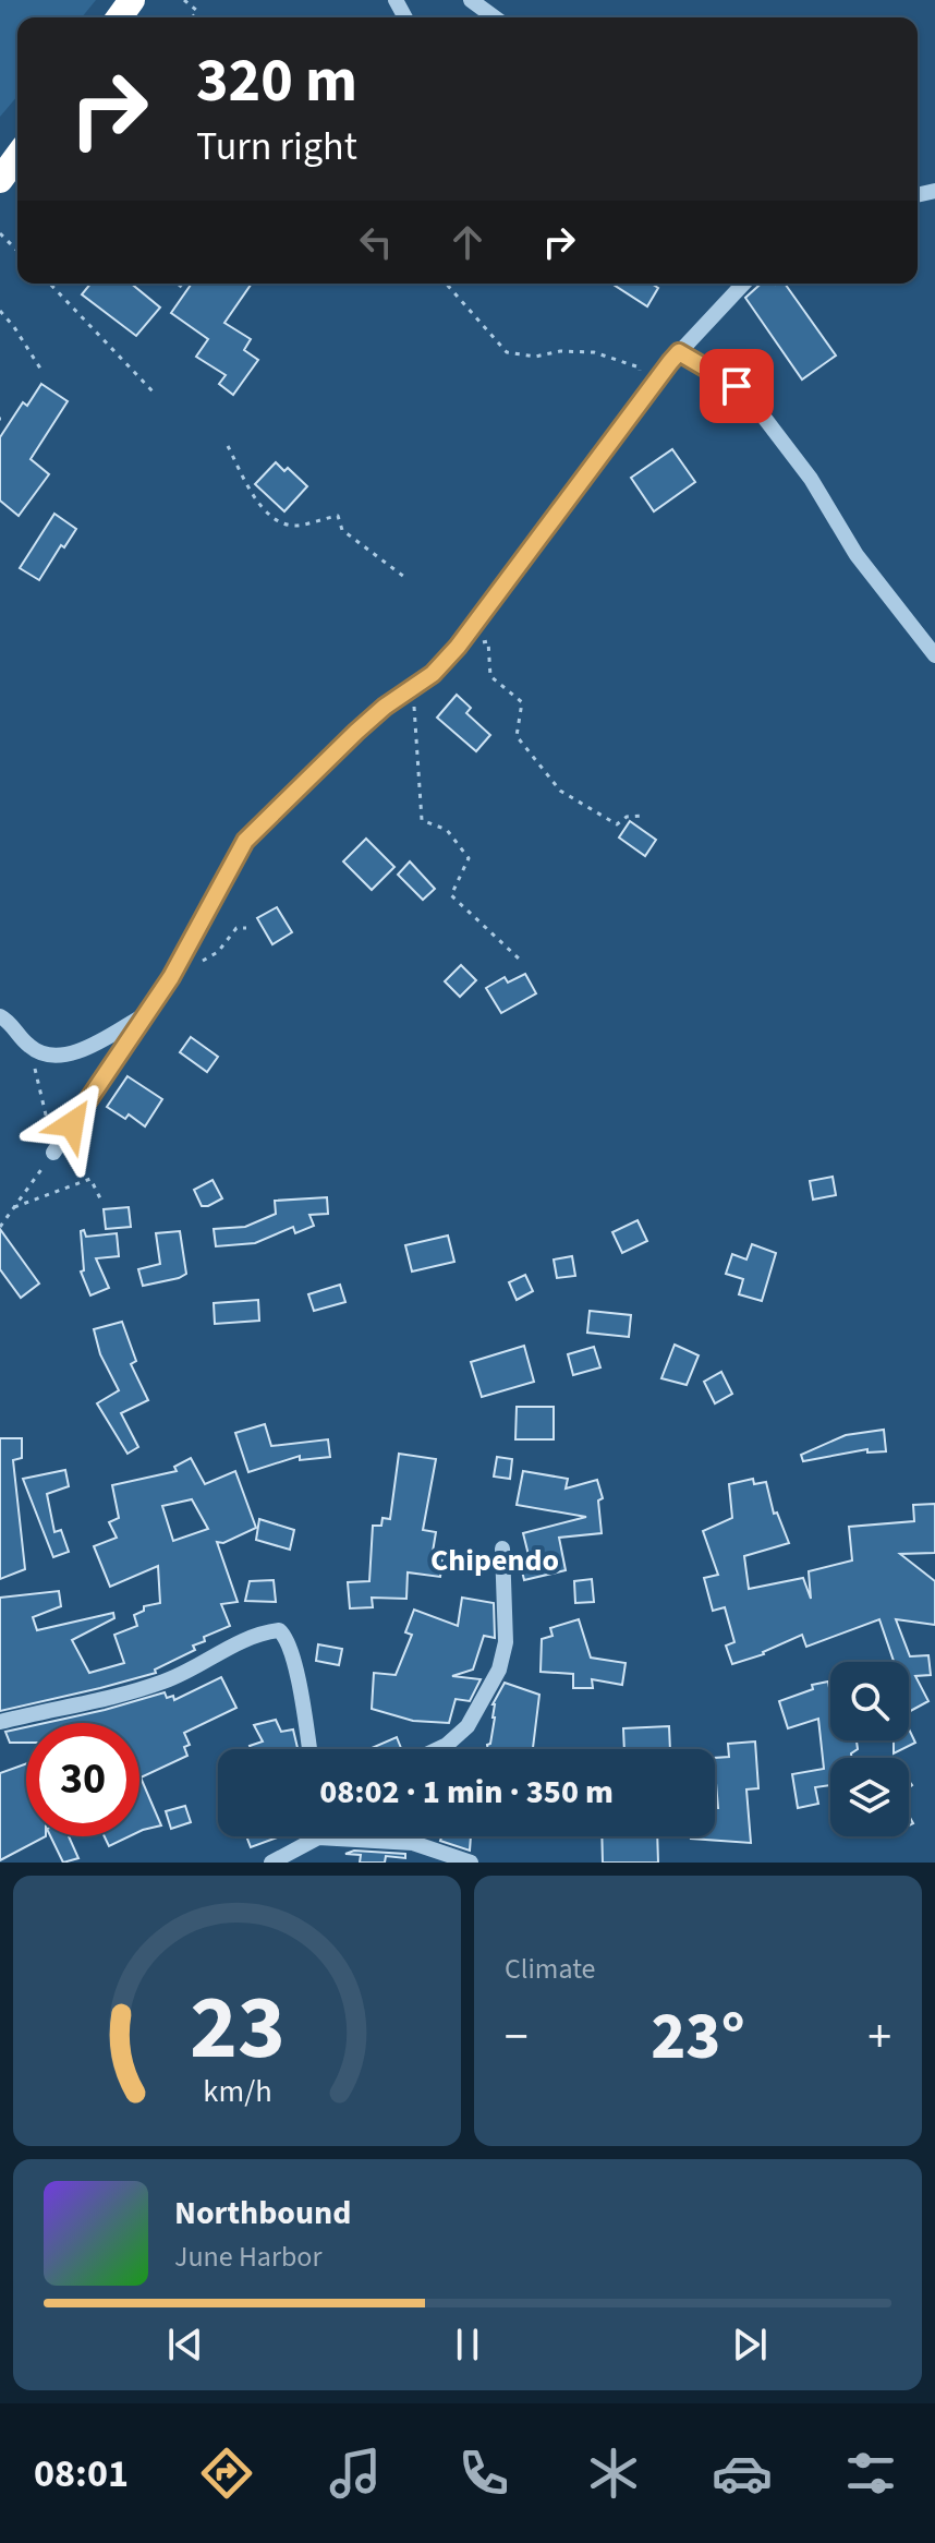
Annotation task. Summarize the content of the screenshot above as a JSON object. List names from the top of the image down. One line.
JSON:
{"districts":["Chipendo"],"page":{"turn":["320 m","Turn right"],"limit":"30","trip":"08:02 · 1 min · 350 m","tile":"Climate","heat":["−","23°","+"],"song":["Northbound","June Harbor"],"tabs":"08:01","gauge":["23","km/h"]}}
